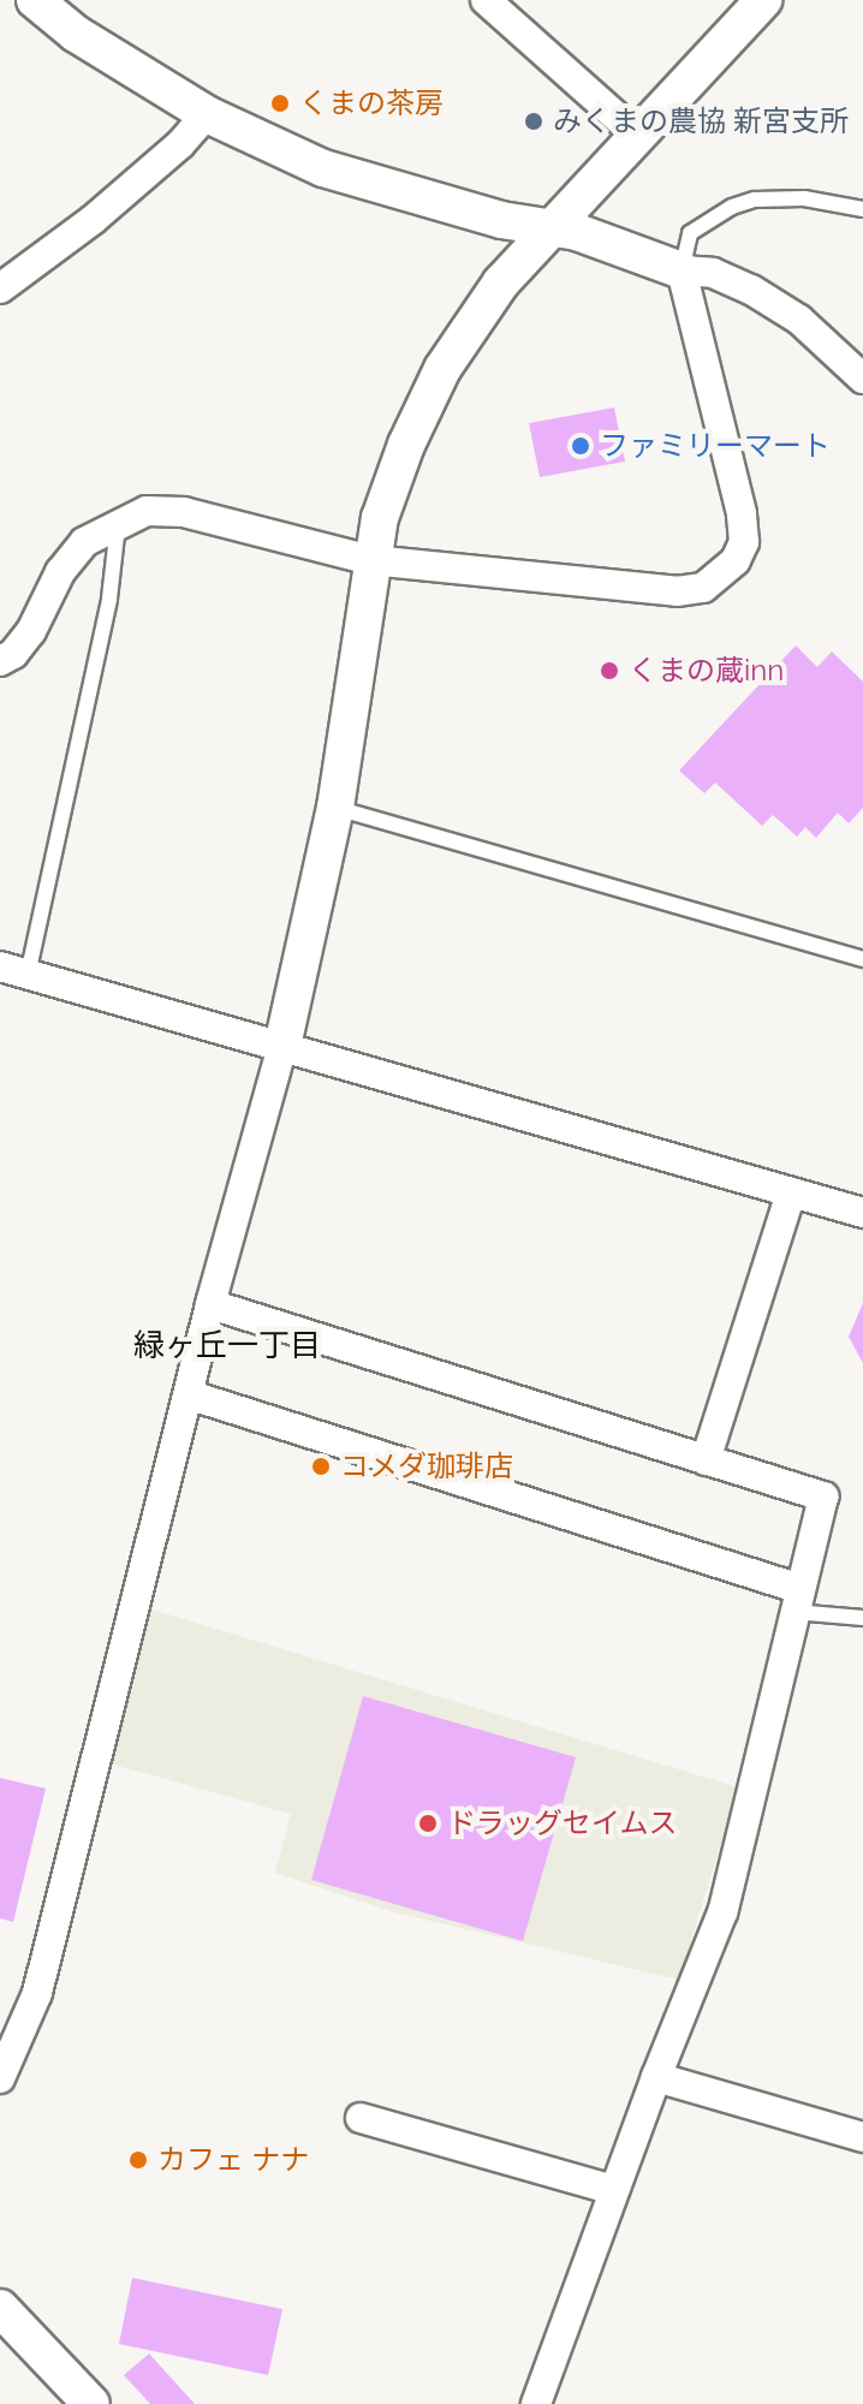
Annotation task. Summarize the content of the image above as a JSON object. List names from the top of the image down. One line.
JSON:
{"districts":["緑ヶ丘一丁目"],"places":["くまの茶房","みくまの農協 新宮支所","ファミリーマート","くまの蔵inn","コメダ珈琲店","ドラッグセイムス","カフェ ナナ"]}
